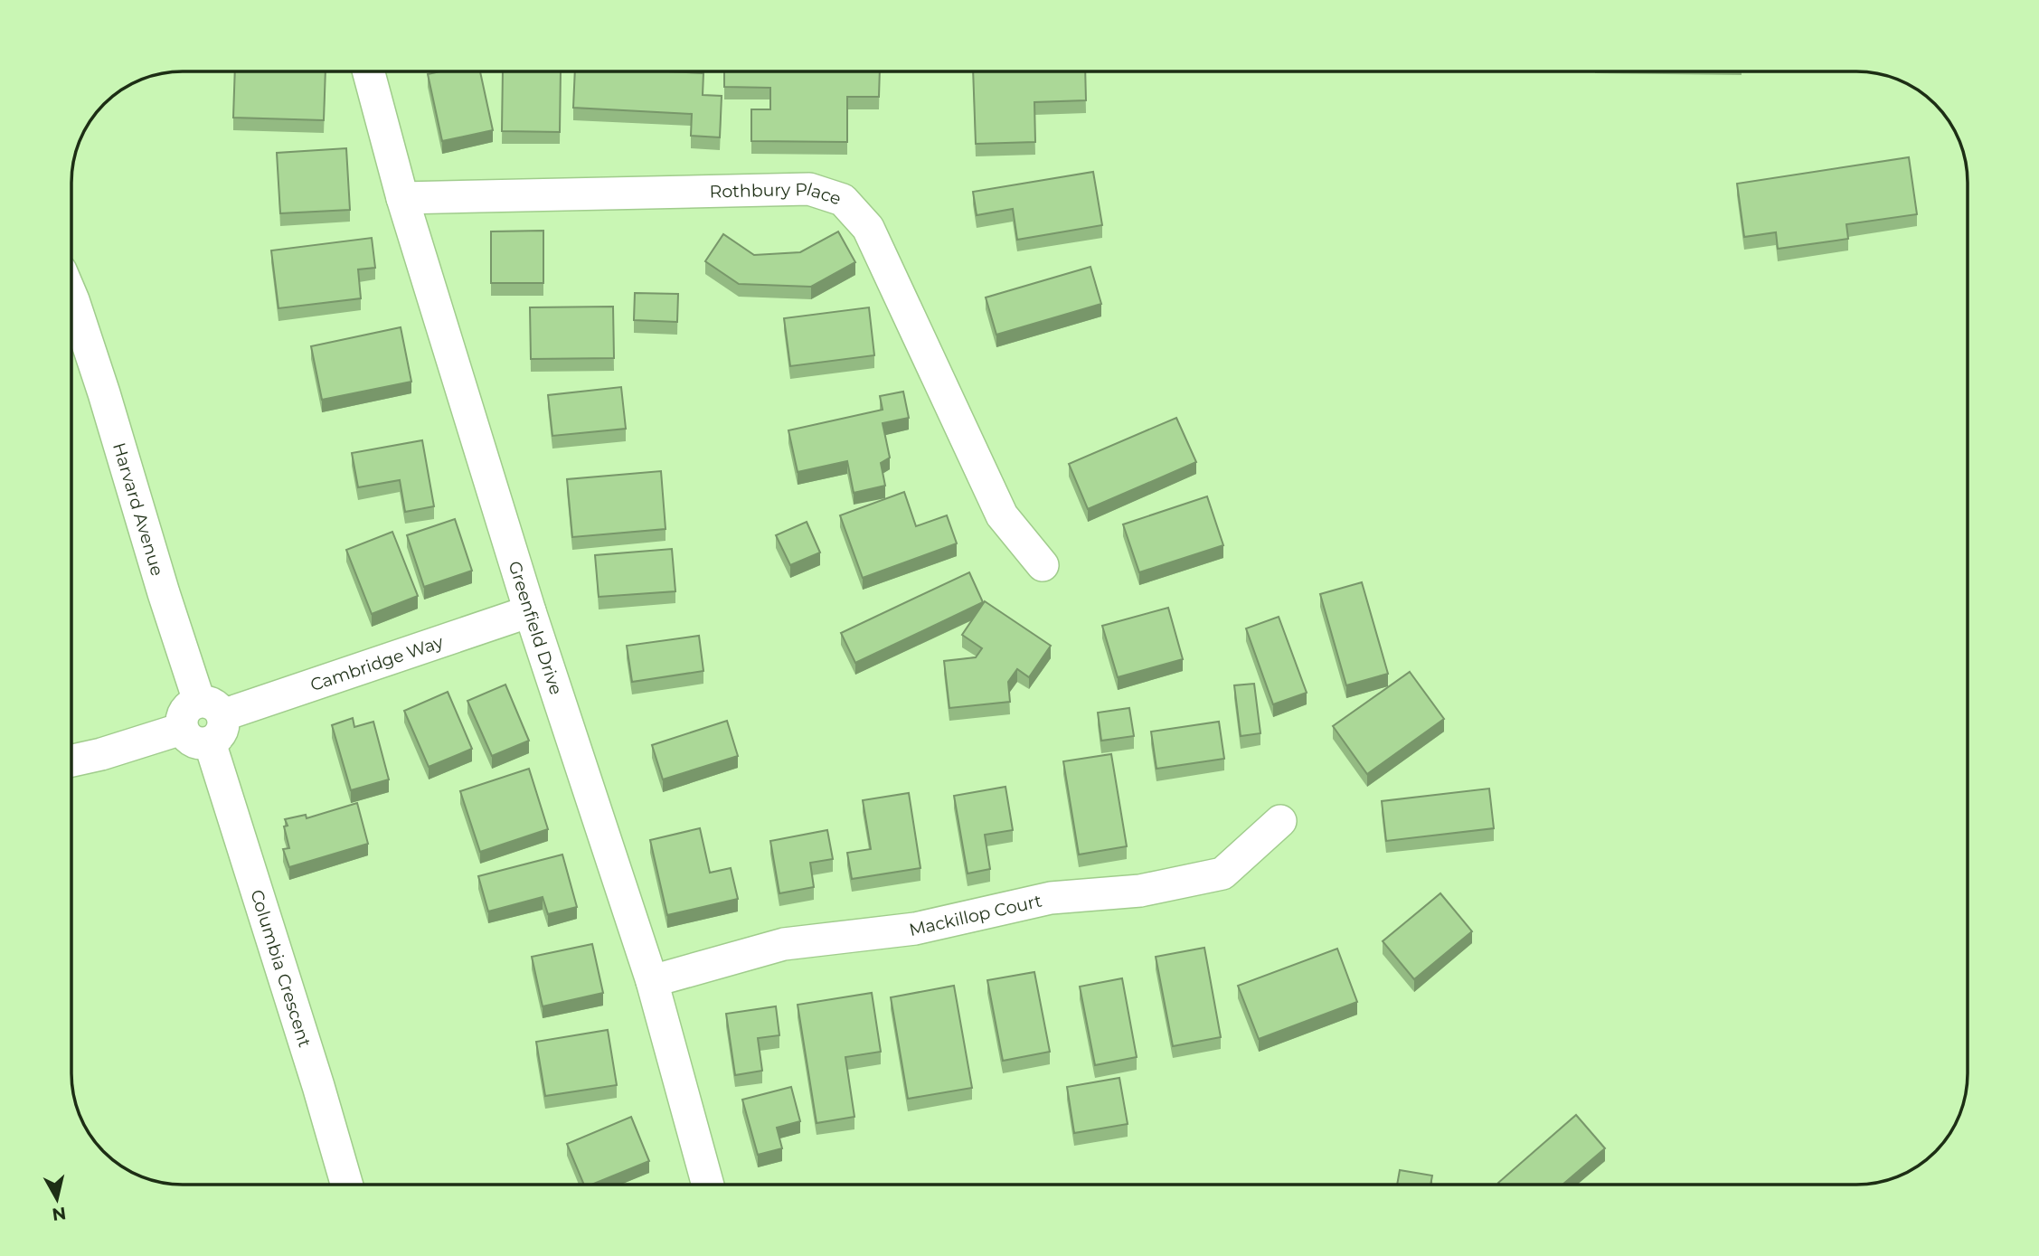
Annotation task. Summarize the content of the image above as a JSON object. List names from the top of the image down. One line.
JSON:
{"streets":{"street":["Rothbury Place","Harvard Avenue","Greenfield Drive","Cambridge Way","Mackillop Court","Columbia Crescent"]},"crossings":[["Rothbury Place","Greenfield Drive"],["Harvard Avenue","Cambridge Way"],["Harvard Avenue","Columbia Crescent"],["Greenfield Drive","Cambridge Way"],["Greenfield Drive","Mackillop Court"],["Cambridge Way","Columbia Crescent"]],"north":"bottom"}
